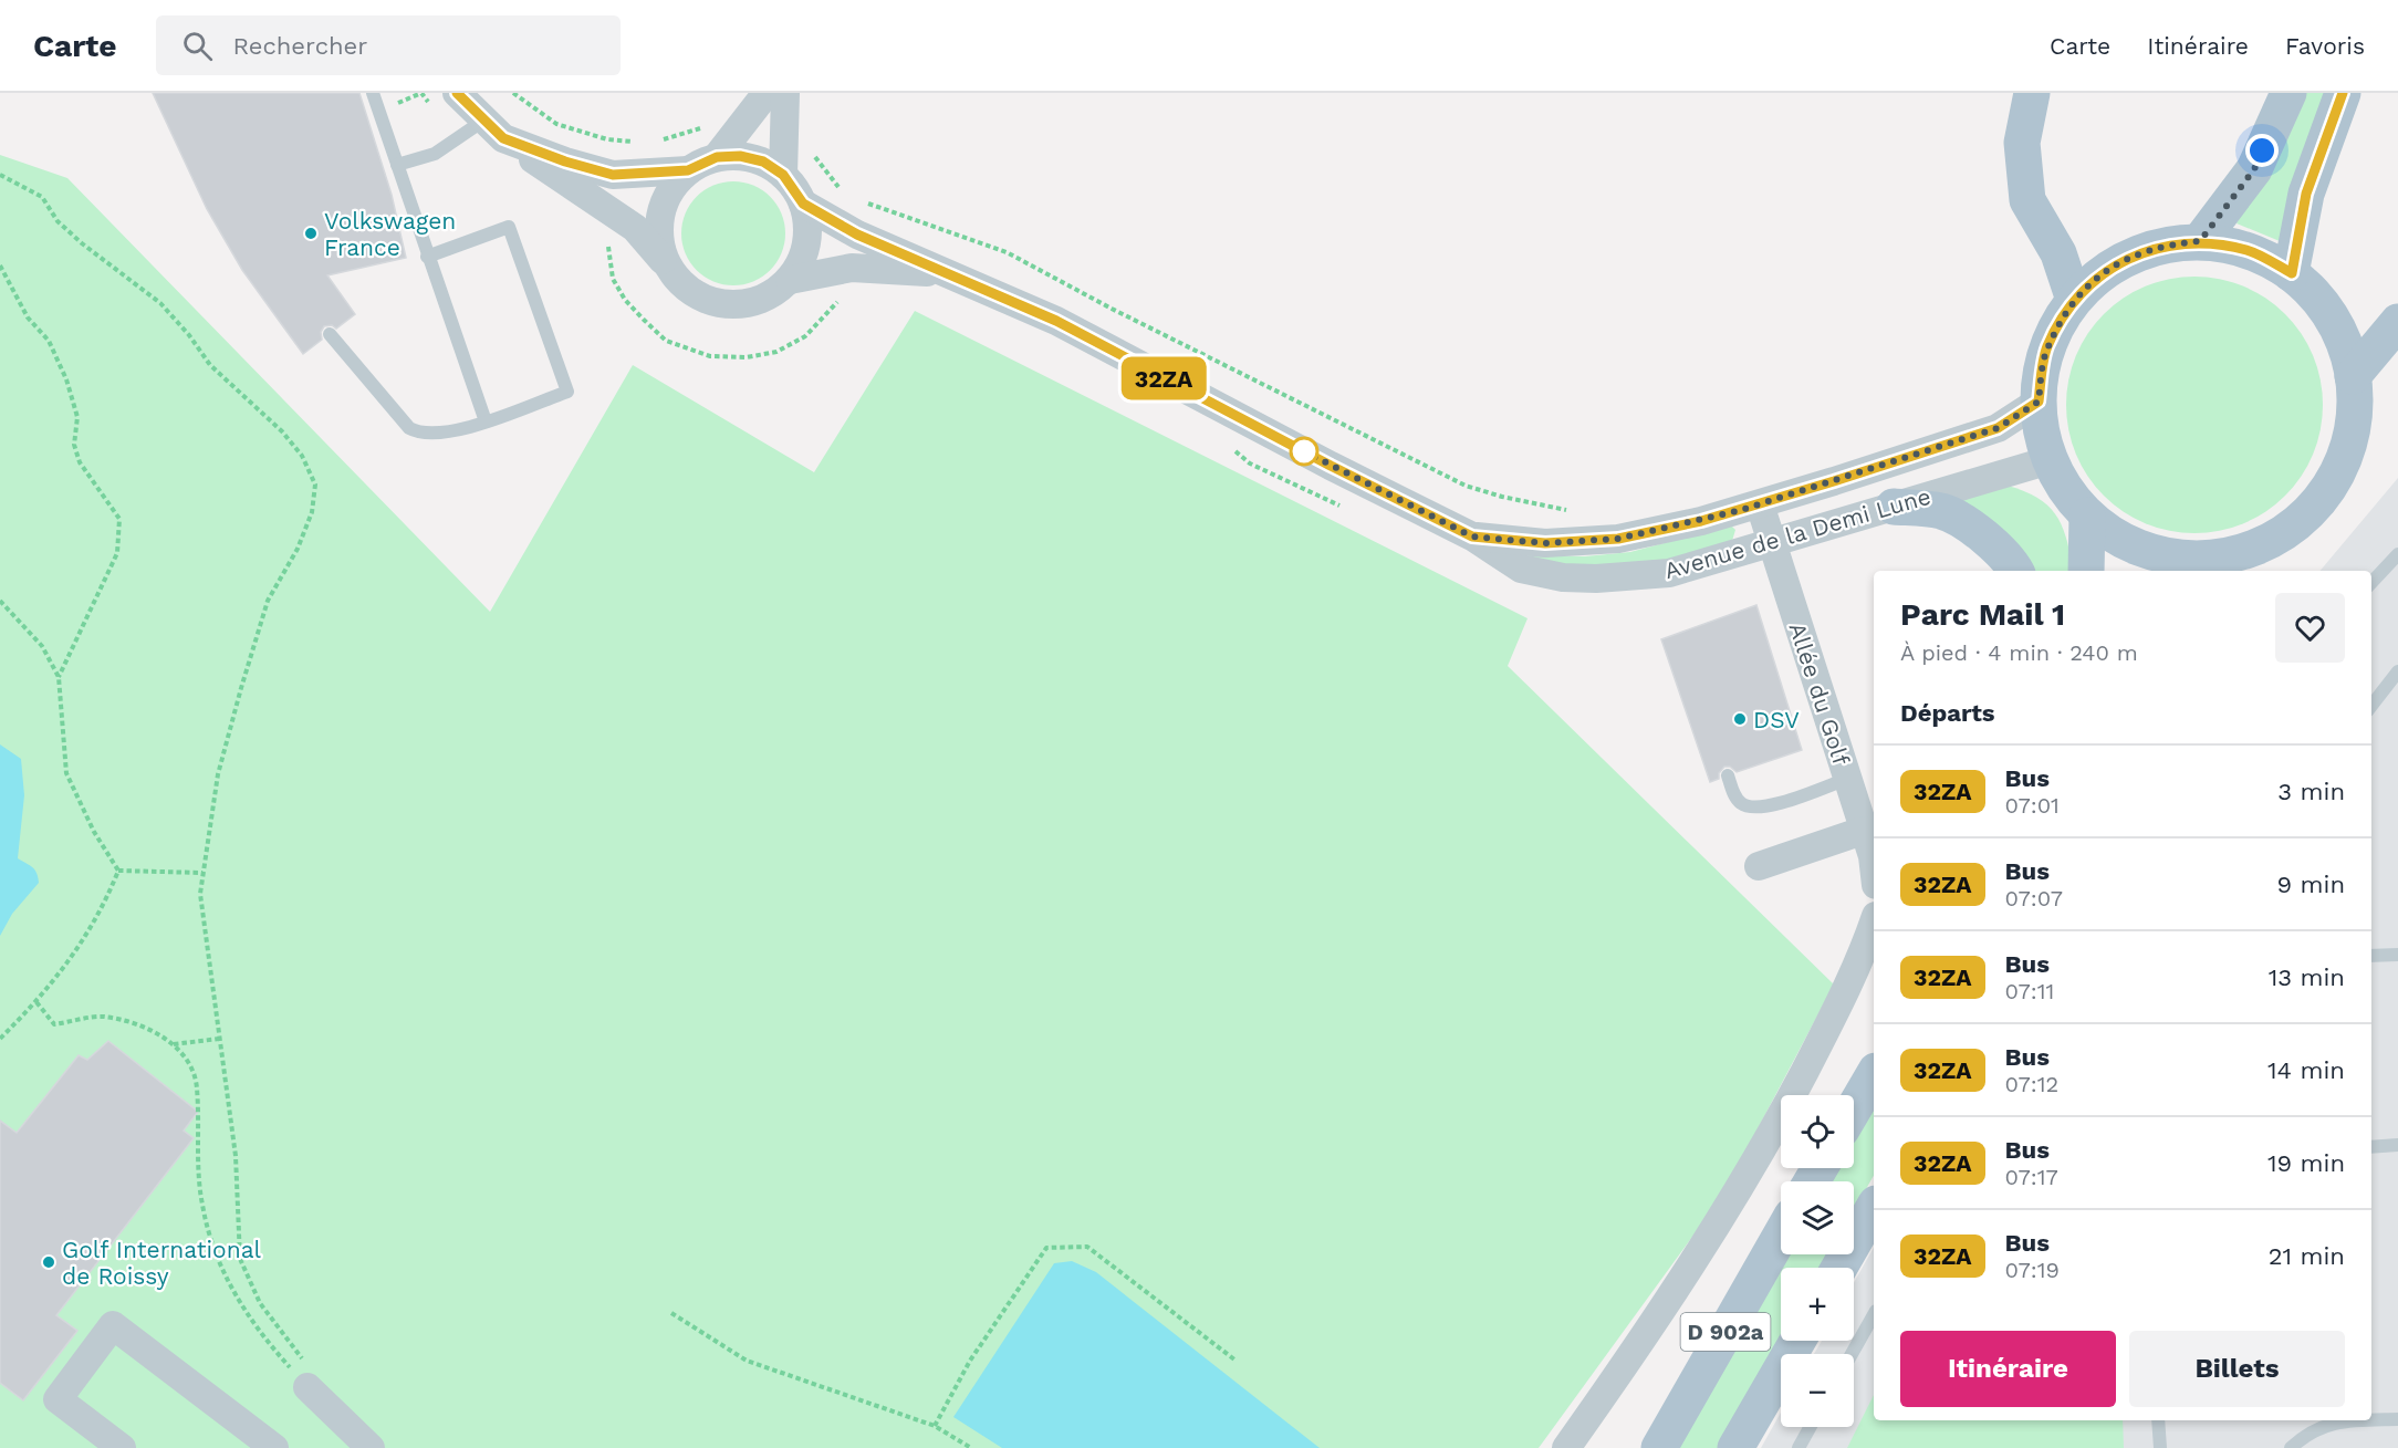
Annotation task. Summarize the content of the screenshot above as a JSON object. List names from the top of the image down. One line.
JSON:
{"streets":{"main road":["D 902a"],"street":["Avenue de la Demi Lune","Allée du Golf"]},"crossings":[["Avenue de la Demi Lune","Allée du Golf"]],"places":["Volkswagen France","DSV","Golf International de Roissy"],"lines":["bus line 32ZA"],"page":{"header":"Carte","search":"Rechercher","nav":["Carte","Itinéraire","Favoris"],"on_map":"32ZA","heading":[["Parc Mail 1","À pied · 4 min · 240 m"],"Départs"],"list":[{"mark":"32ZA","name":"Bus","note":"07:01","value":"3 min"},{"mark":"32ZA","name":"Bus","note":"07:07","value":"9 min"},{"mark":"32ZA","name":"Bus","note":"07:11","value":"13 min"},{"mark":"32ZA","name":"Bus","note":"07:12","value":"14 min"},{"mark":"32ZA","name":"Bus","note":"07:17","value":"19 min"},{"mark":"32ZA","name":"Bus","note":"07:19","value":"21 min"}],"map_buttons":["+","−"],"buttons":["Itinéraire","Billets"]}}
